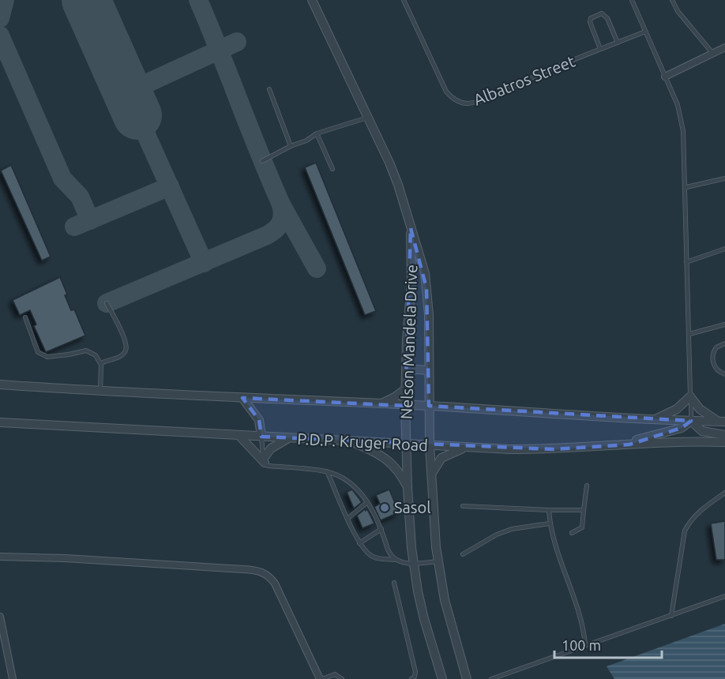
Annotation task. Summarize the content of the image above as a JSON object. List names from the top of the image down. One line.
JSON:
{"streets":{"street":["Nelson Mandela Drive","P.D.P. Kruger Road"],"lane":["Albatros Street"]},"crossings":[["Nelson Mandela Drive","P.D.P. Kruger Road"]],"places":["Sasol"],"scale_bar":"100 m"}
